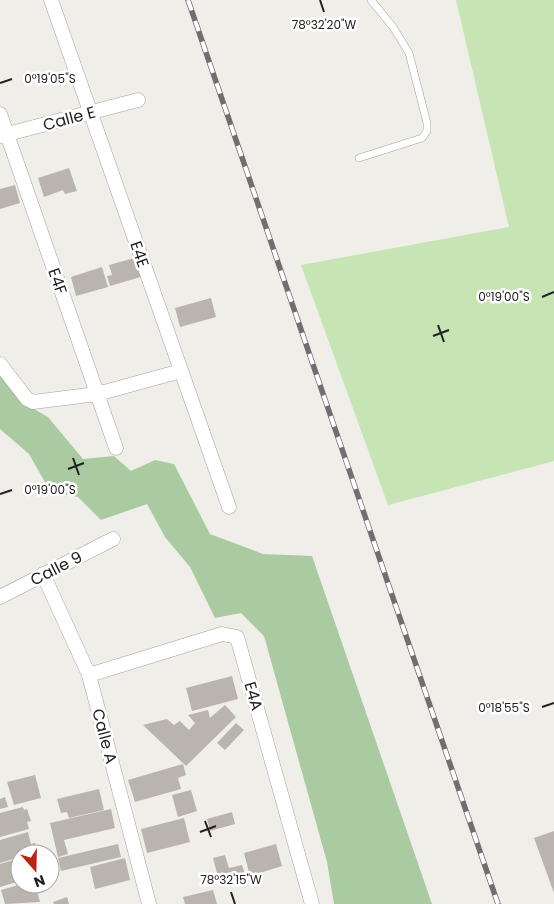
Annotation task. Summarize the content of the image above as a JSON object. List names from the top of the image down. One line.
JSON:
{"streets":{"street":["Calle E","E4E","E4F","Calle 9","E4A","Calle A"]},"crossings":[["Calle E","E4E"],["Calle E","E4F"],["Calle 9","Calle A"],["E4A","Calle A"]],"north":"bottom","coordinates":["78°32'20\"W","0°19'05\"S","0°19'00\"S","0°18'55\"S","78°32'15\"W"]}
